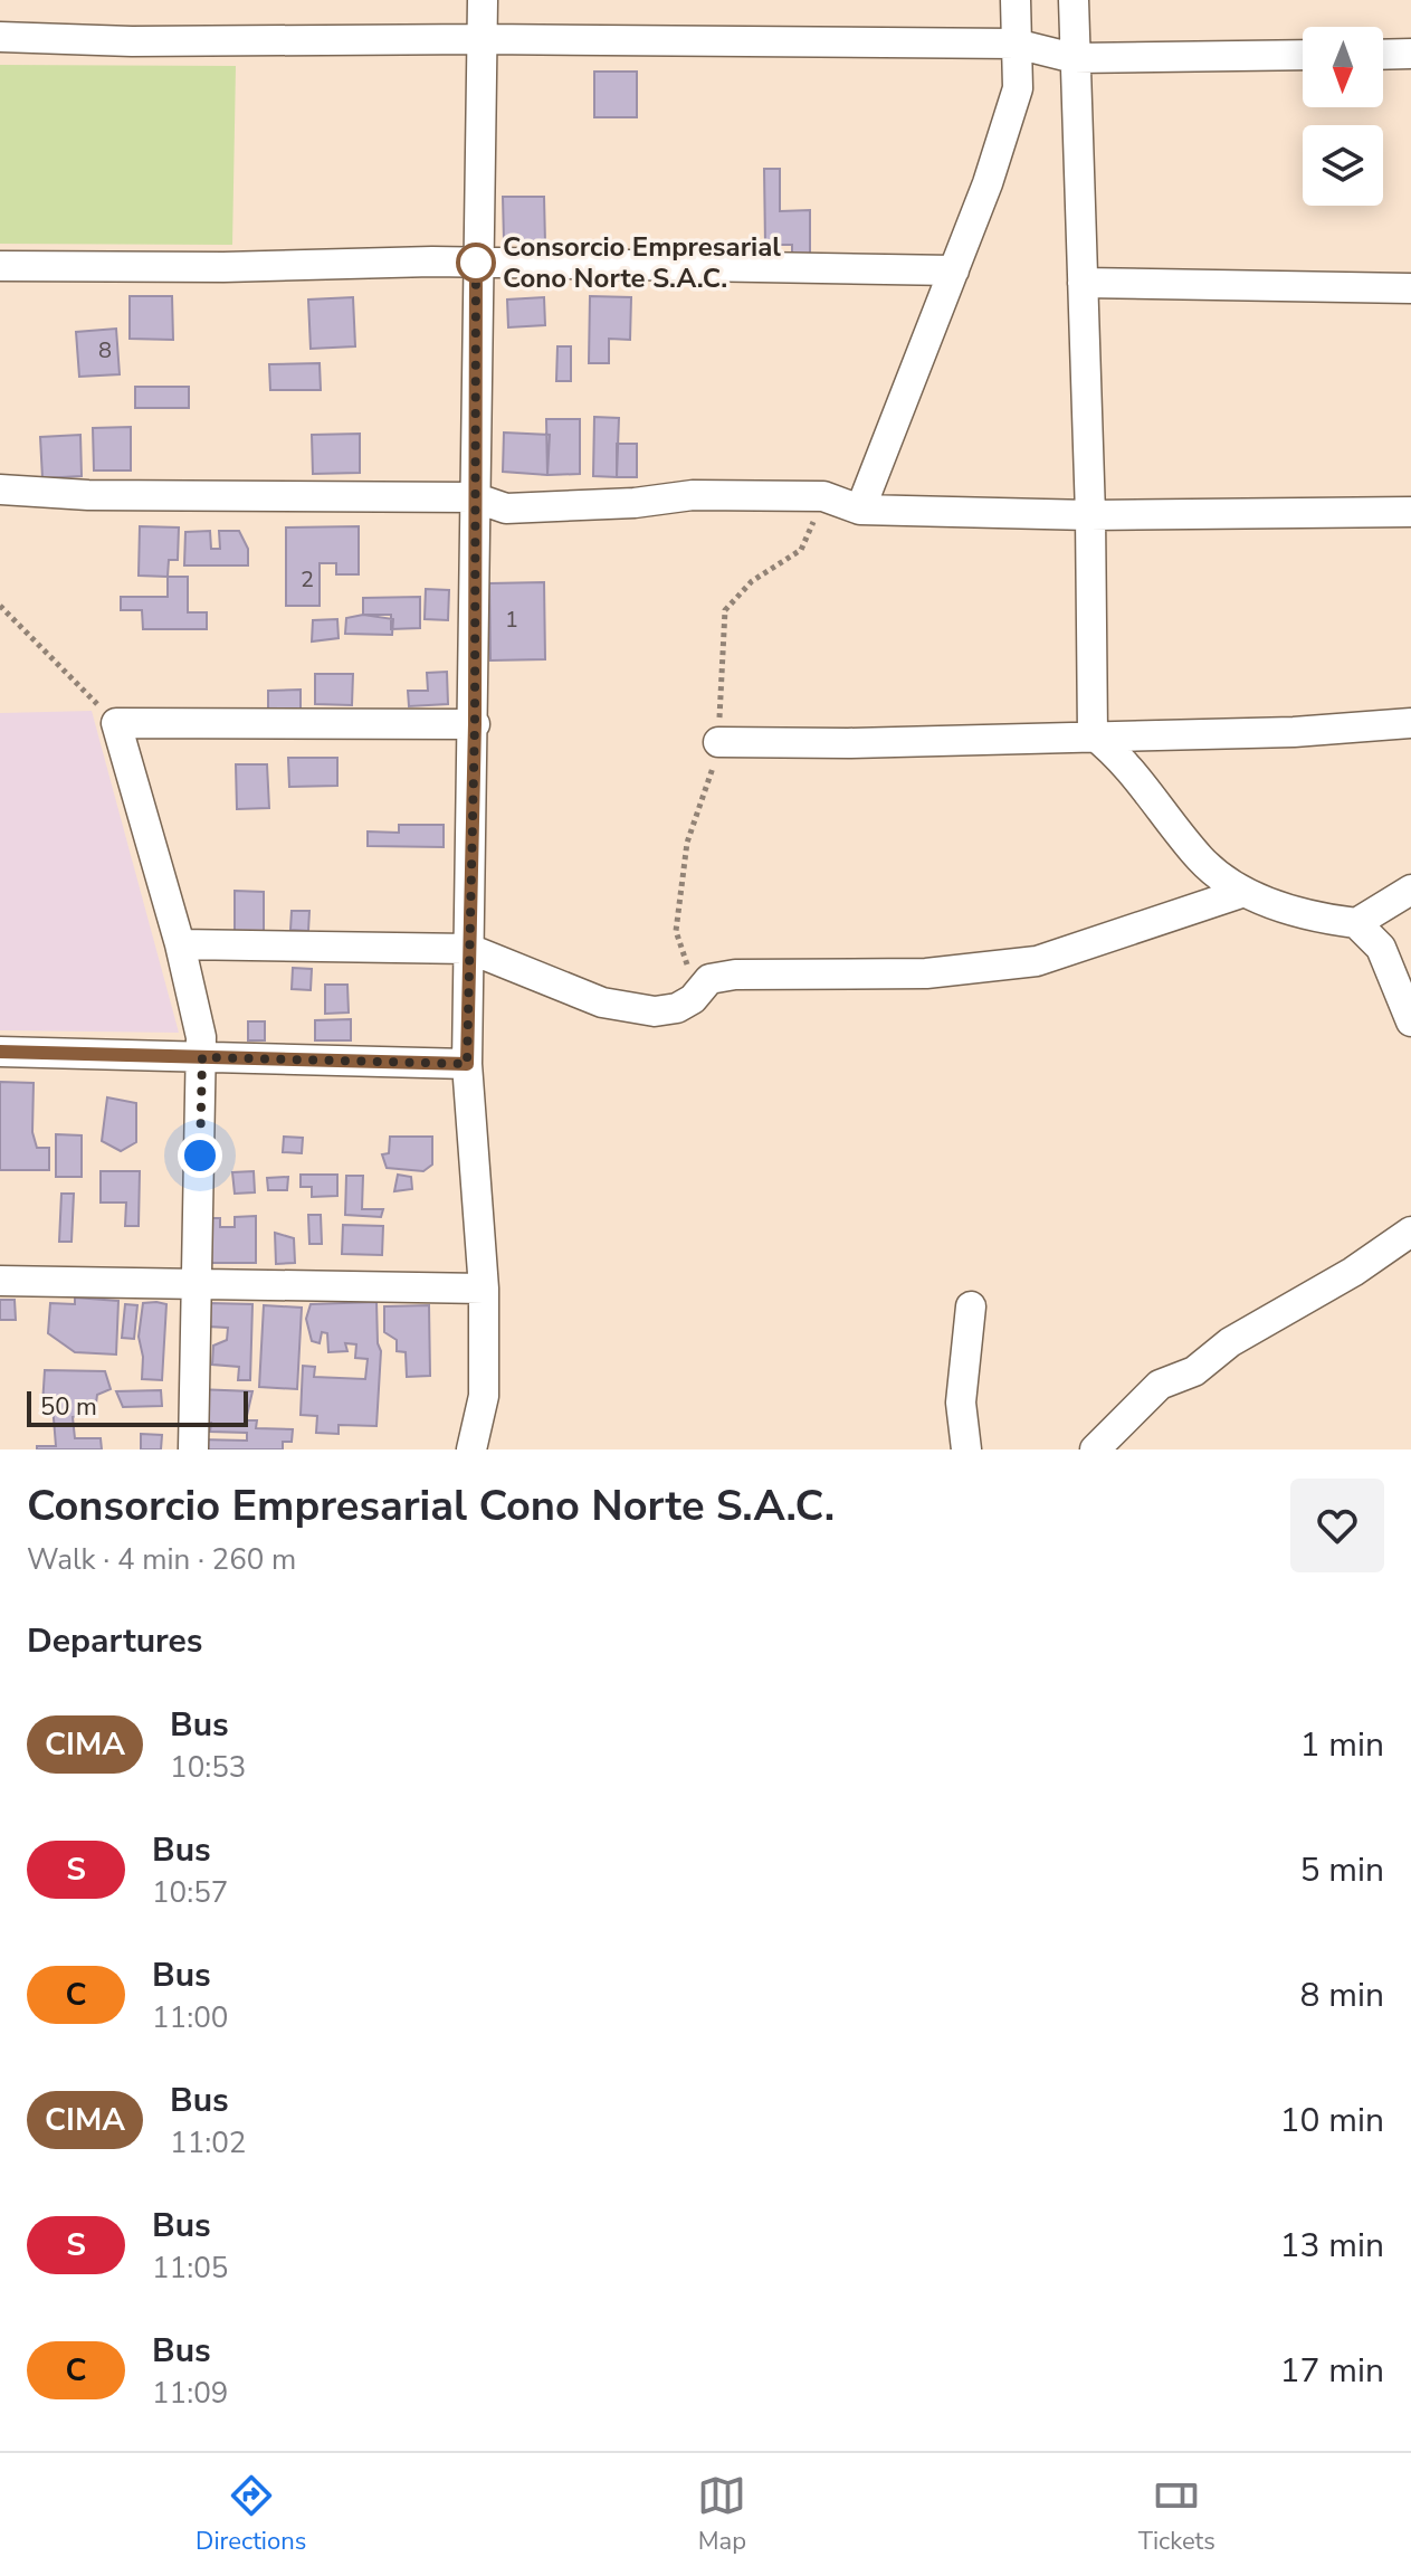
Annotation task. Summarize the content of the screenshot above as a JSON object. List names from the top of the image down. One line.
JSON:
{"places":["Consorcio Empresarial Cono Norte S.A.C."],"lines":["bus line CIMA"],"house_numbers":["8","2","1"],"scale_bar":"50 m","north":"bottom","page":{"scale":"50 m","heading":[["Consorcio Empresarial Cono Norte S.A.C.","Walk · 4 min · 260 m"],"Departures"],"list":[{"mark":"CIMA","name":"Bus","note":"10:53","value":"1 min"},{"mark":"S","name":"Bus","note":"10:57","value":"5 min"},{"mark":"C","name":"Bus","note":"11:00","value":"8 min"},{"mark":"CIMA","name":"Bus","note":"11:02","value":"10 min"},{"mark":"S","name":"Bus","note":"11:05","value":"13 min"},{"mark":"C","name":"Bus","note":"11:09","value":"17 min"}],"tabs":["Directions","Map","Tickets"]}}
